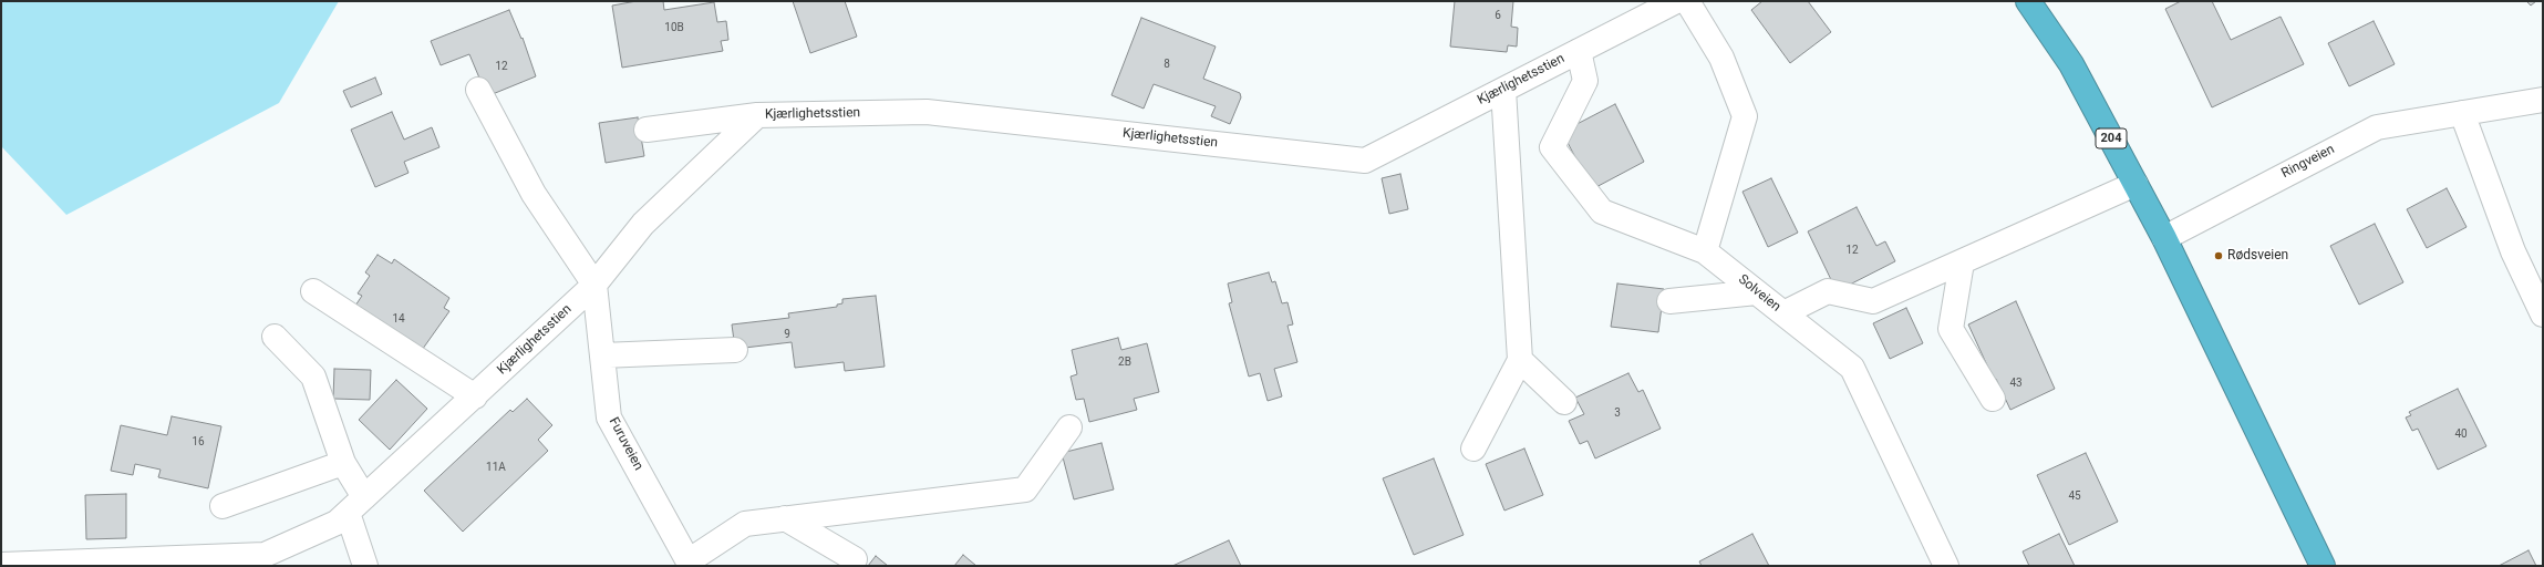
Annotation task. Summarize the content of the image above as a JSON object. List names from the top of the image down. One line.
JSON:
{"streets":{"highway":["204"],"street":["Kjærlighetsstien","Ringveien","Solveien","Furuveien"]},"crossings":[["Kjærlighetsstien","Solveien"],["Kjærlighetsstien","Furuveien"],["204","Ringveien"]],"places":["Rødsveien"],"house_numbers":["6","10B","8","12","12","14","9","2B","43","3","40","16","11A","45"]}
